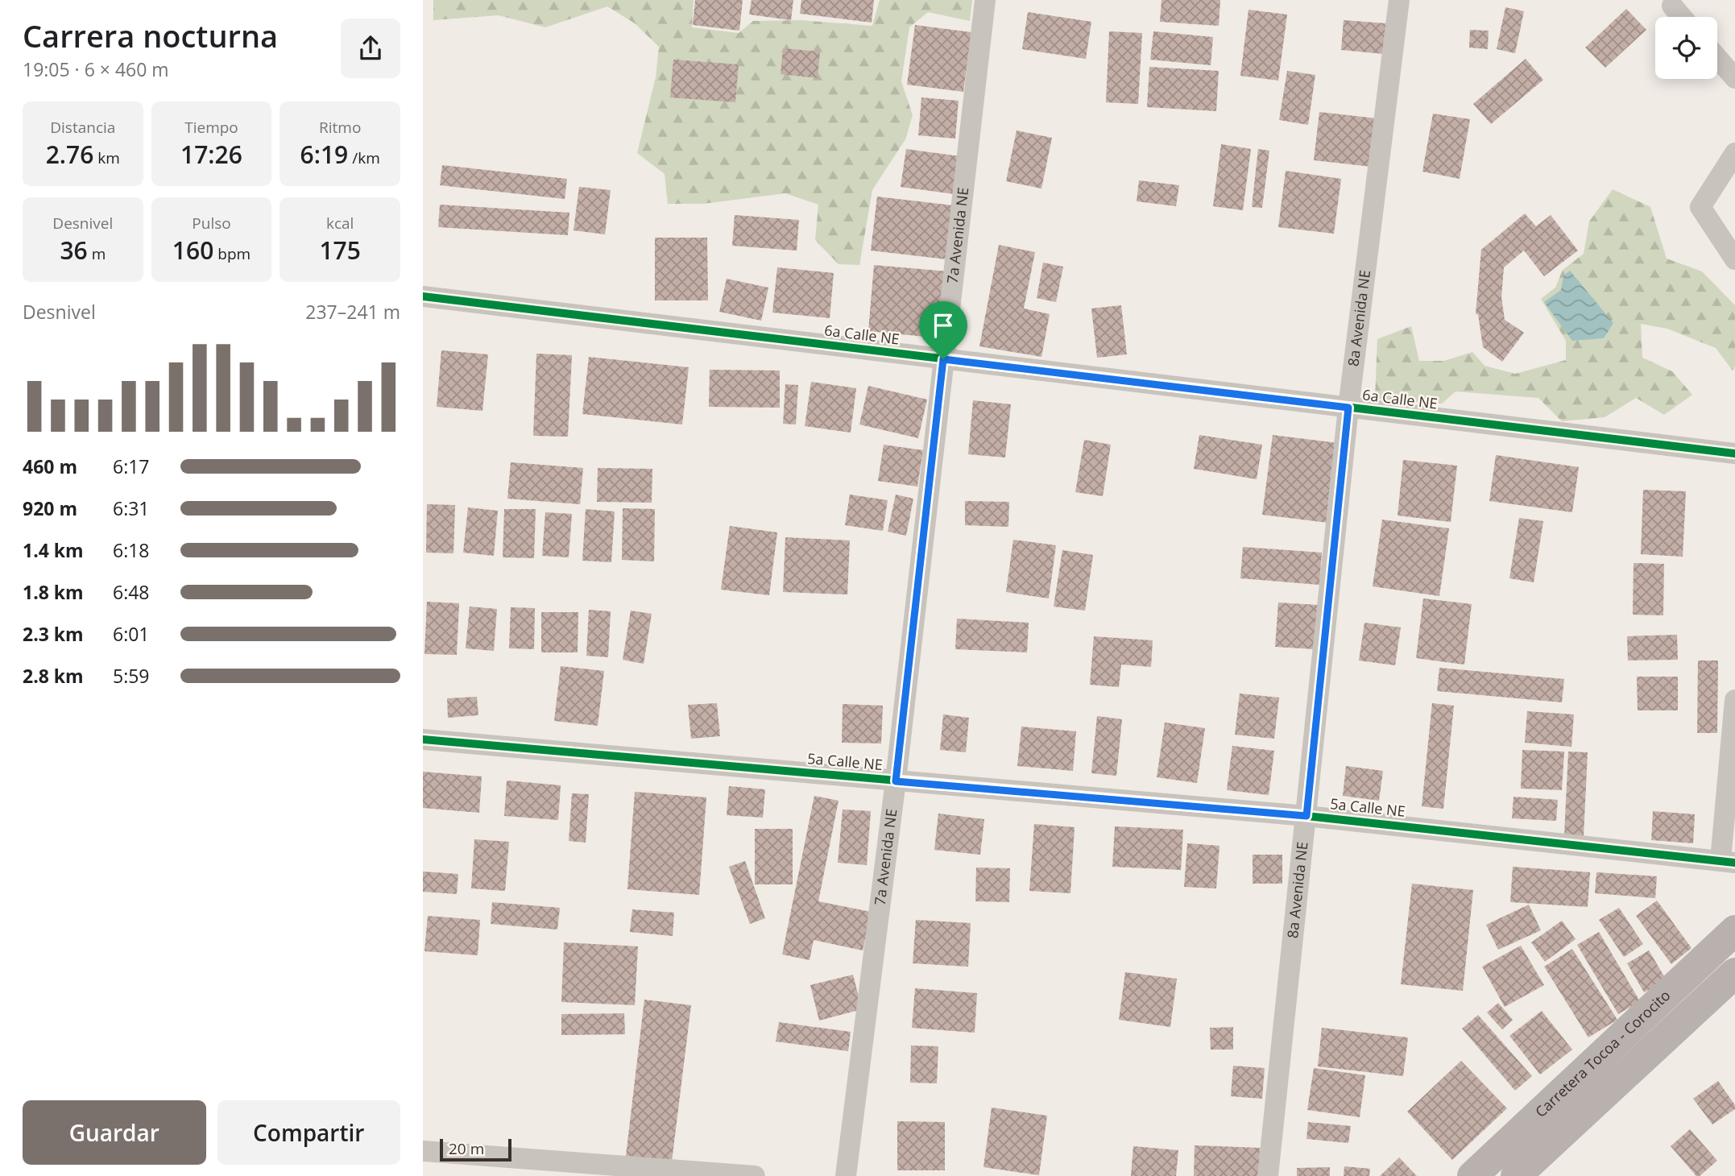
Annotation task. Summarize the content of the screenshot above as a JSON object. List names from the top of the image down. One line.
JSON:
{"streets":{"main road":["Carretera Tocoa - Corocito"],"street":["7a Avenida NE","8a Avenida NE","6a Calle NE","5a Calle NE"]},"crossings":[["7a Avenida NE","6a Calle NE"],["7a Avenida NE","5a Calle NE"],["8a Avenida NE","6a Calle NE"],["8a Avenida NE","5a Calle NE"]],"scale_bar":"20 m","page":{"heading":["Carrera nocturna","19:05 · 6 × 460 m"],"stats":[["Distancia","2.76 km"],["Tiempo","17:26"],["Ritmo","6:19 /km"],["Desnivel","36 m"],["Pulso","160 bpm"],["kcal","175"]],"chart":["Desnivel","237–241 m"],"list":[{"name":"460 m","note":"6:17"},{"name":"920 m","note":"6:31"},{"name":"1.4 km","note":"6:18"},{"name":"1.8 km","note":"6:48"},{"name":"2.3 km","note":"6:01"},{"name":"2.8 km","note":"5:59"}],"buttons":["Guardar","Compartir"],"scale":"20 m"}}
